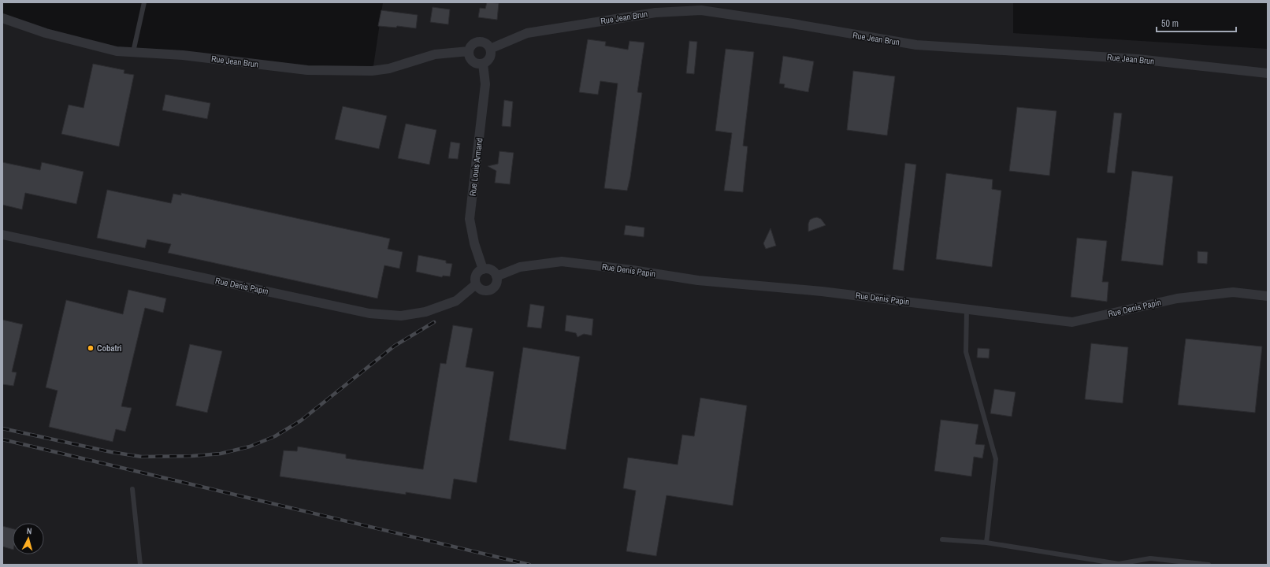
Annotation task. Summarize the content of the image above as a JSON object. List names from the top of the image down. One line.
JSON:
{"streets":{"street":["Rue Jean Brun","Rue Louis Armand","Rue Denis Papin"]},"crossings":[["Rue Jean Brun","Rue Louis Armand"],["Rue Louis Armand","Rue Denis Papin"]],"places":["Cobatri"],"scale_bar":"50 m","north":"top"}
